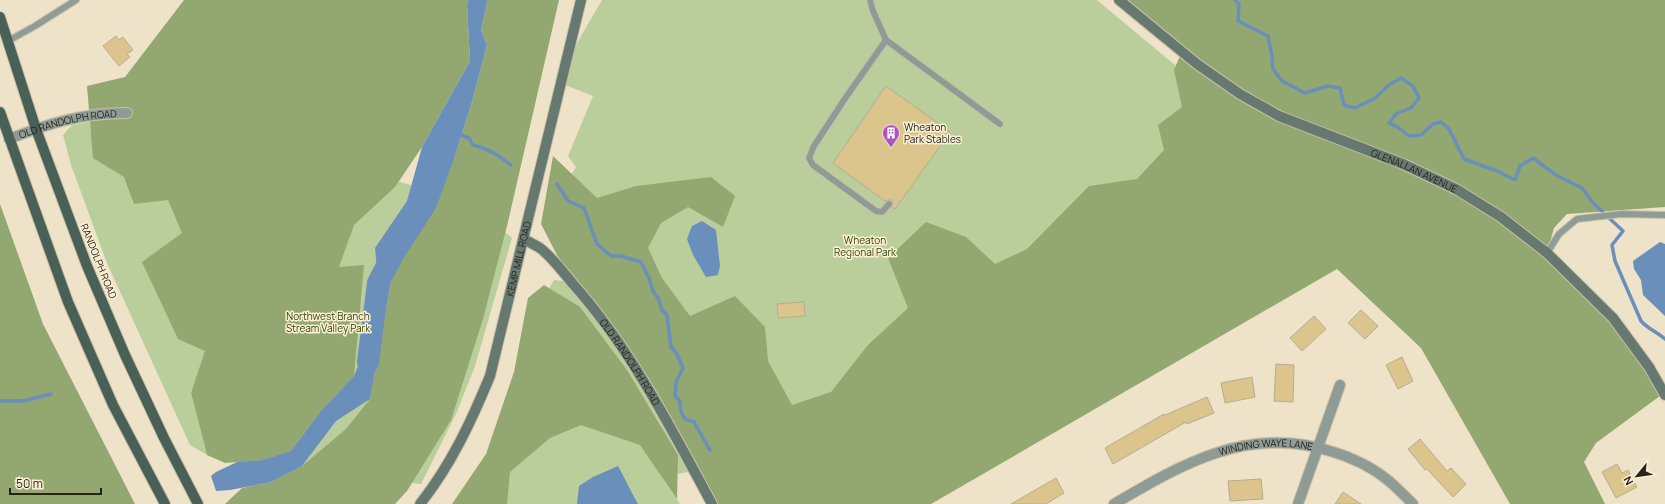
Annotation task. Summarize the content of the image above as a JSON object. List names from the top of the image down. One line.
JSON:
{"streets":{"main road":["RANDOLPH ROAD"],"street":["OLD RANDOLPH ROAD","GLENALLAN AVENUE","KEMP MILL ROAD","WINDING WAYE LANE"]},"crossings":[["OLD RANDOLPH ROAD","KEMP MILL ROAD"],["OLD RANDOLPH ROAD","RANDOLPH ROAD"]],"parks":["Wheaton Regional Park","Northwest Branch Stream Valley Park"],"places":{"building":["Wheaton Park Stables"]},"scale_bar":"50 m","north":"bottom left"}
